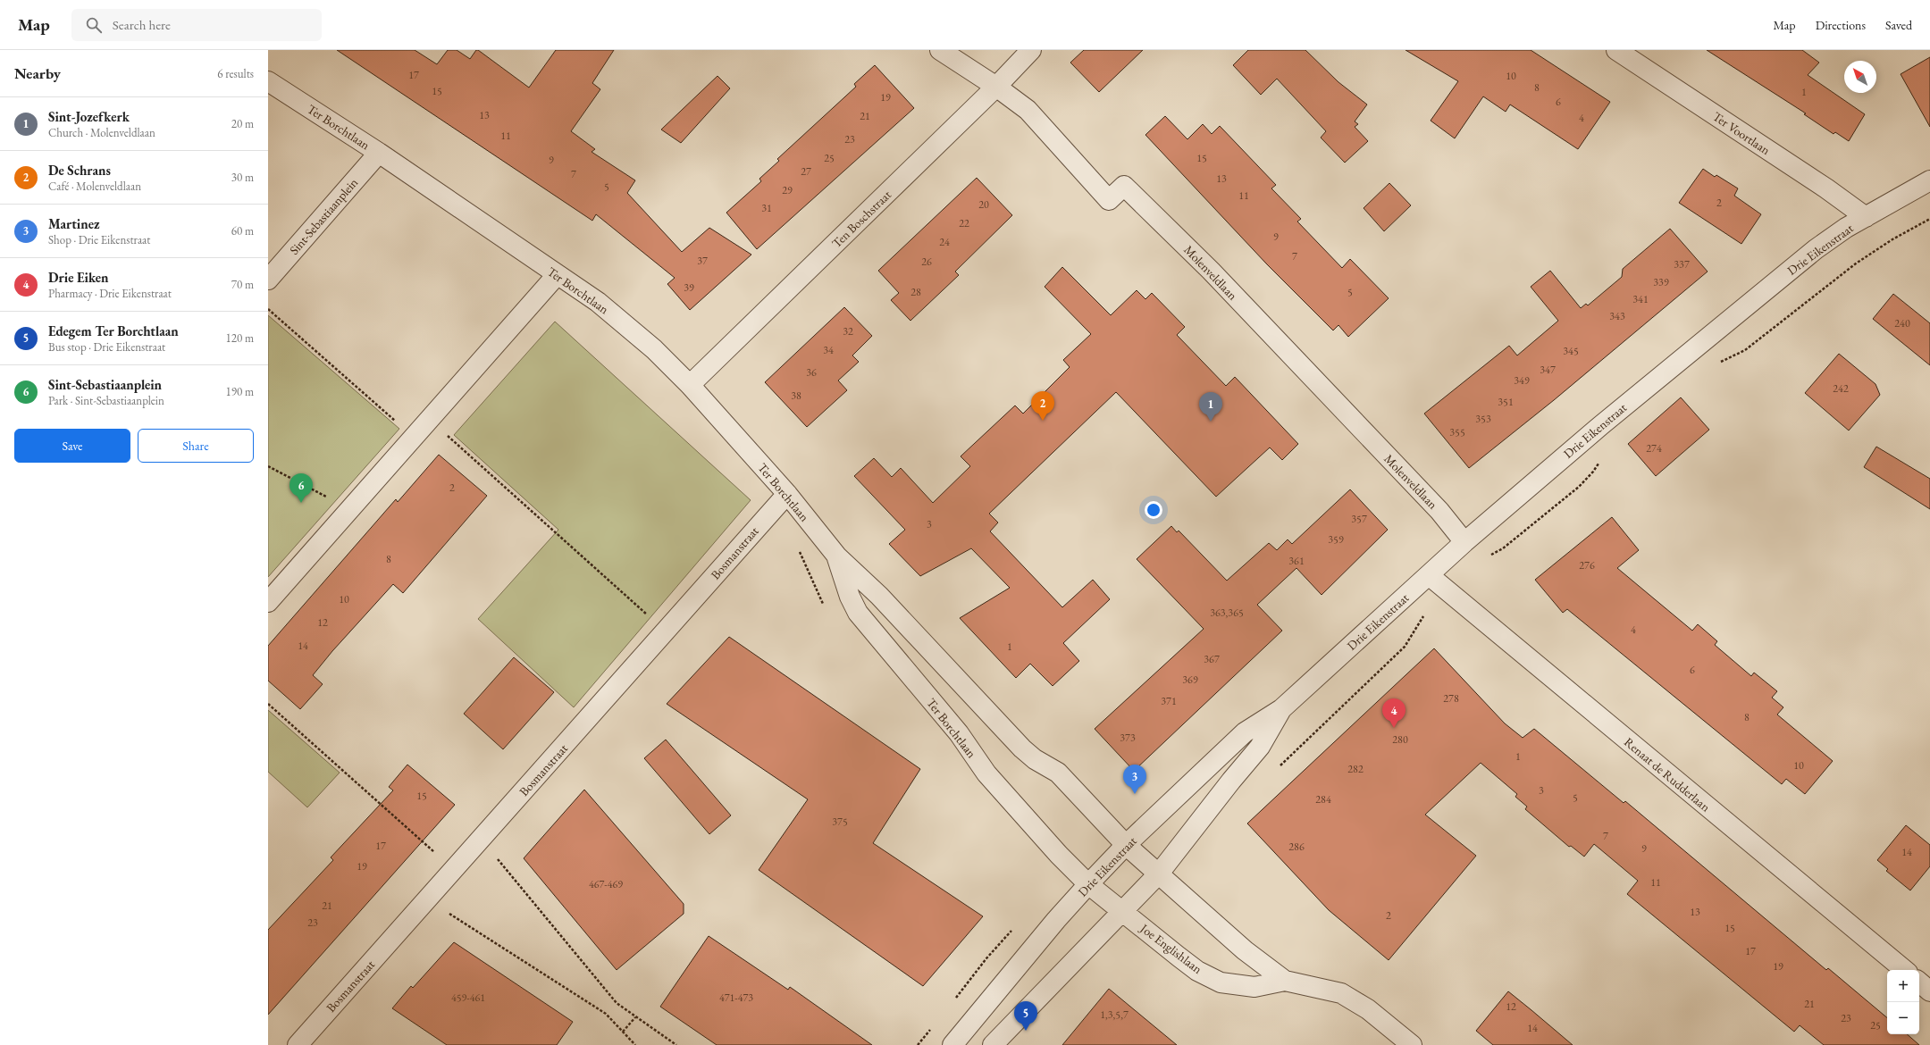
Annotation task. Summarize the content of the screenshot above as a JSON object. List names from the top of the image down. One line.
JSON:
{"streets":{"street":["Ter Borchtlaan","Ter Voortlaan","Sint-Sebastiaanplein","Ten Boschstraat","Drie Eikenstraat","Molenveldlaan","Bosmanstraat","Renaat de Rudderlaan","Joe Englishlaan"]},"crossings":[["Ter Borchtlaan","Sint-Sebastiaanplein"],["Ter Borchtlaan","Ten Boschstraat"],["Ter Borchtlaan","Drie Eikenstraat"],["Ter Borchtlaan","Bosmanstraat"],["Ter Borchtlaan","Joe Englishlaan"],["Ter Voortlaan","Drie Eikenstraat"],["Ten Boschstraat","Molenveldlaan"],["Drie Eikenstraat","Molenveldlaan"],["Drie Eikenstraat","Renaat de Rudderlaan"],["Drie Eikenstraat","Joe Englishlaan"]],"house_numbers":["17","10","8","15","1","19","6","13","21","4","11","23","25","15","9","27","7","13","5","29","11","2","20","31","22","9","24","7","37","26","337","339","39","28","5","341","343","240","32","34","345","347","36","349","242","38","351","353","355","274","2","357","3","359","8","361","276","10","363,365","12","4","14","1","367","6","369","278","371","8","373","280","1","10","282","3","15","5","284","375","7","17","286","9","14","19","11","467-469","21","13","2","23","15","17","19","459-461","471-473","21","12","1,3,5,7","23","25","14"],"north":"top left","page":{"header":"Map","search":"Search here","nav":["Map","Directions","Saved"],"heading":["Nearby","6 results"],"list":[{"mark":"1","name":"Sint-Jozefkerk","note":"Church · Molenveldlaan","value":"20 m"},{"mark":"2","name":"De Schrans","note":"Café · Molenveldlaan","value":"30 m"},{"mark":"3","name":"Martinez","note":"Shop · Drie Eikenstraat","value":"60 m"},{"mark":"4","name":"Drie Eiken","note":"Pharmacy · Drie Eikenstraat","value":"70 m"},{"mark":"5","name":"Edegem Ter Borchtlaan","note":"Bus stop · Drie Eikenstraat","value":"120 m"},{"mark":"6","name":"Sint-Sebastiaanplein","note":"Park · Sint-Sebastiaanplein","value":"190 m"}],"pins":["2","1","6","4","3","5"],"buttons":["Save","Share"],"map_buttons":["+","−"]}}
